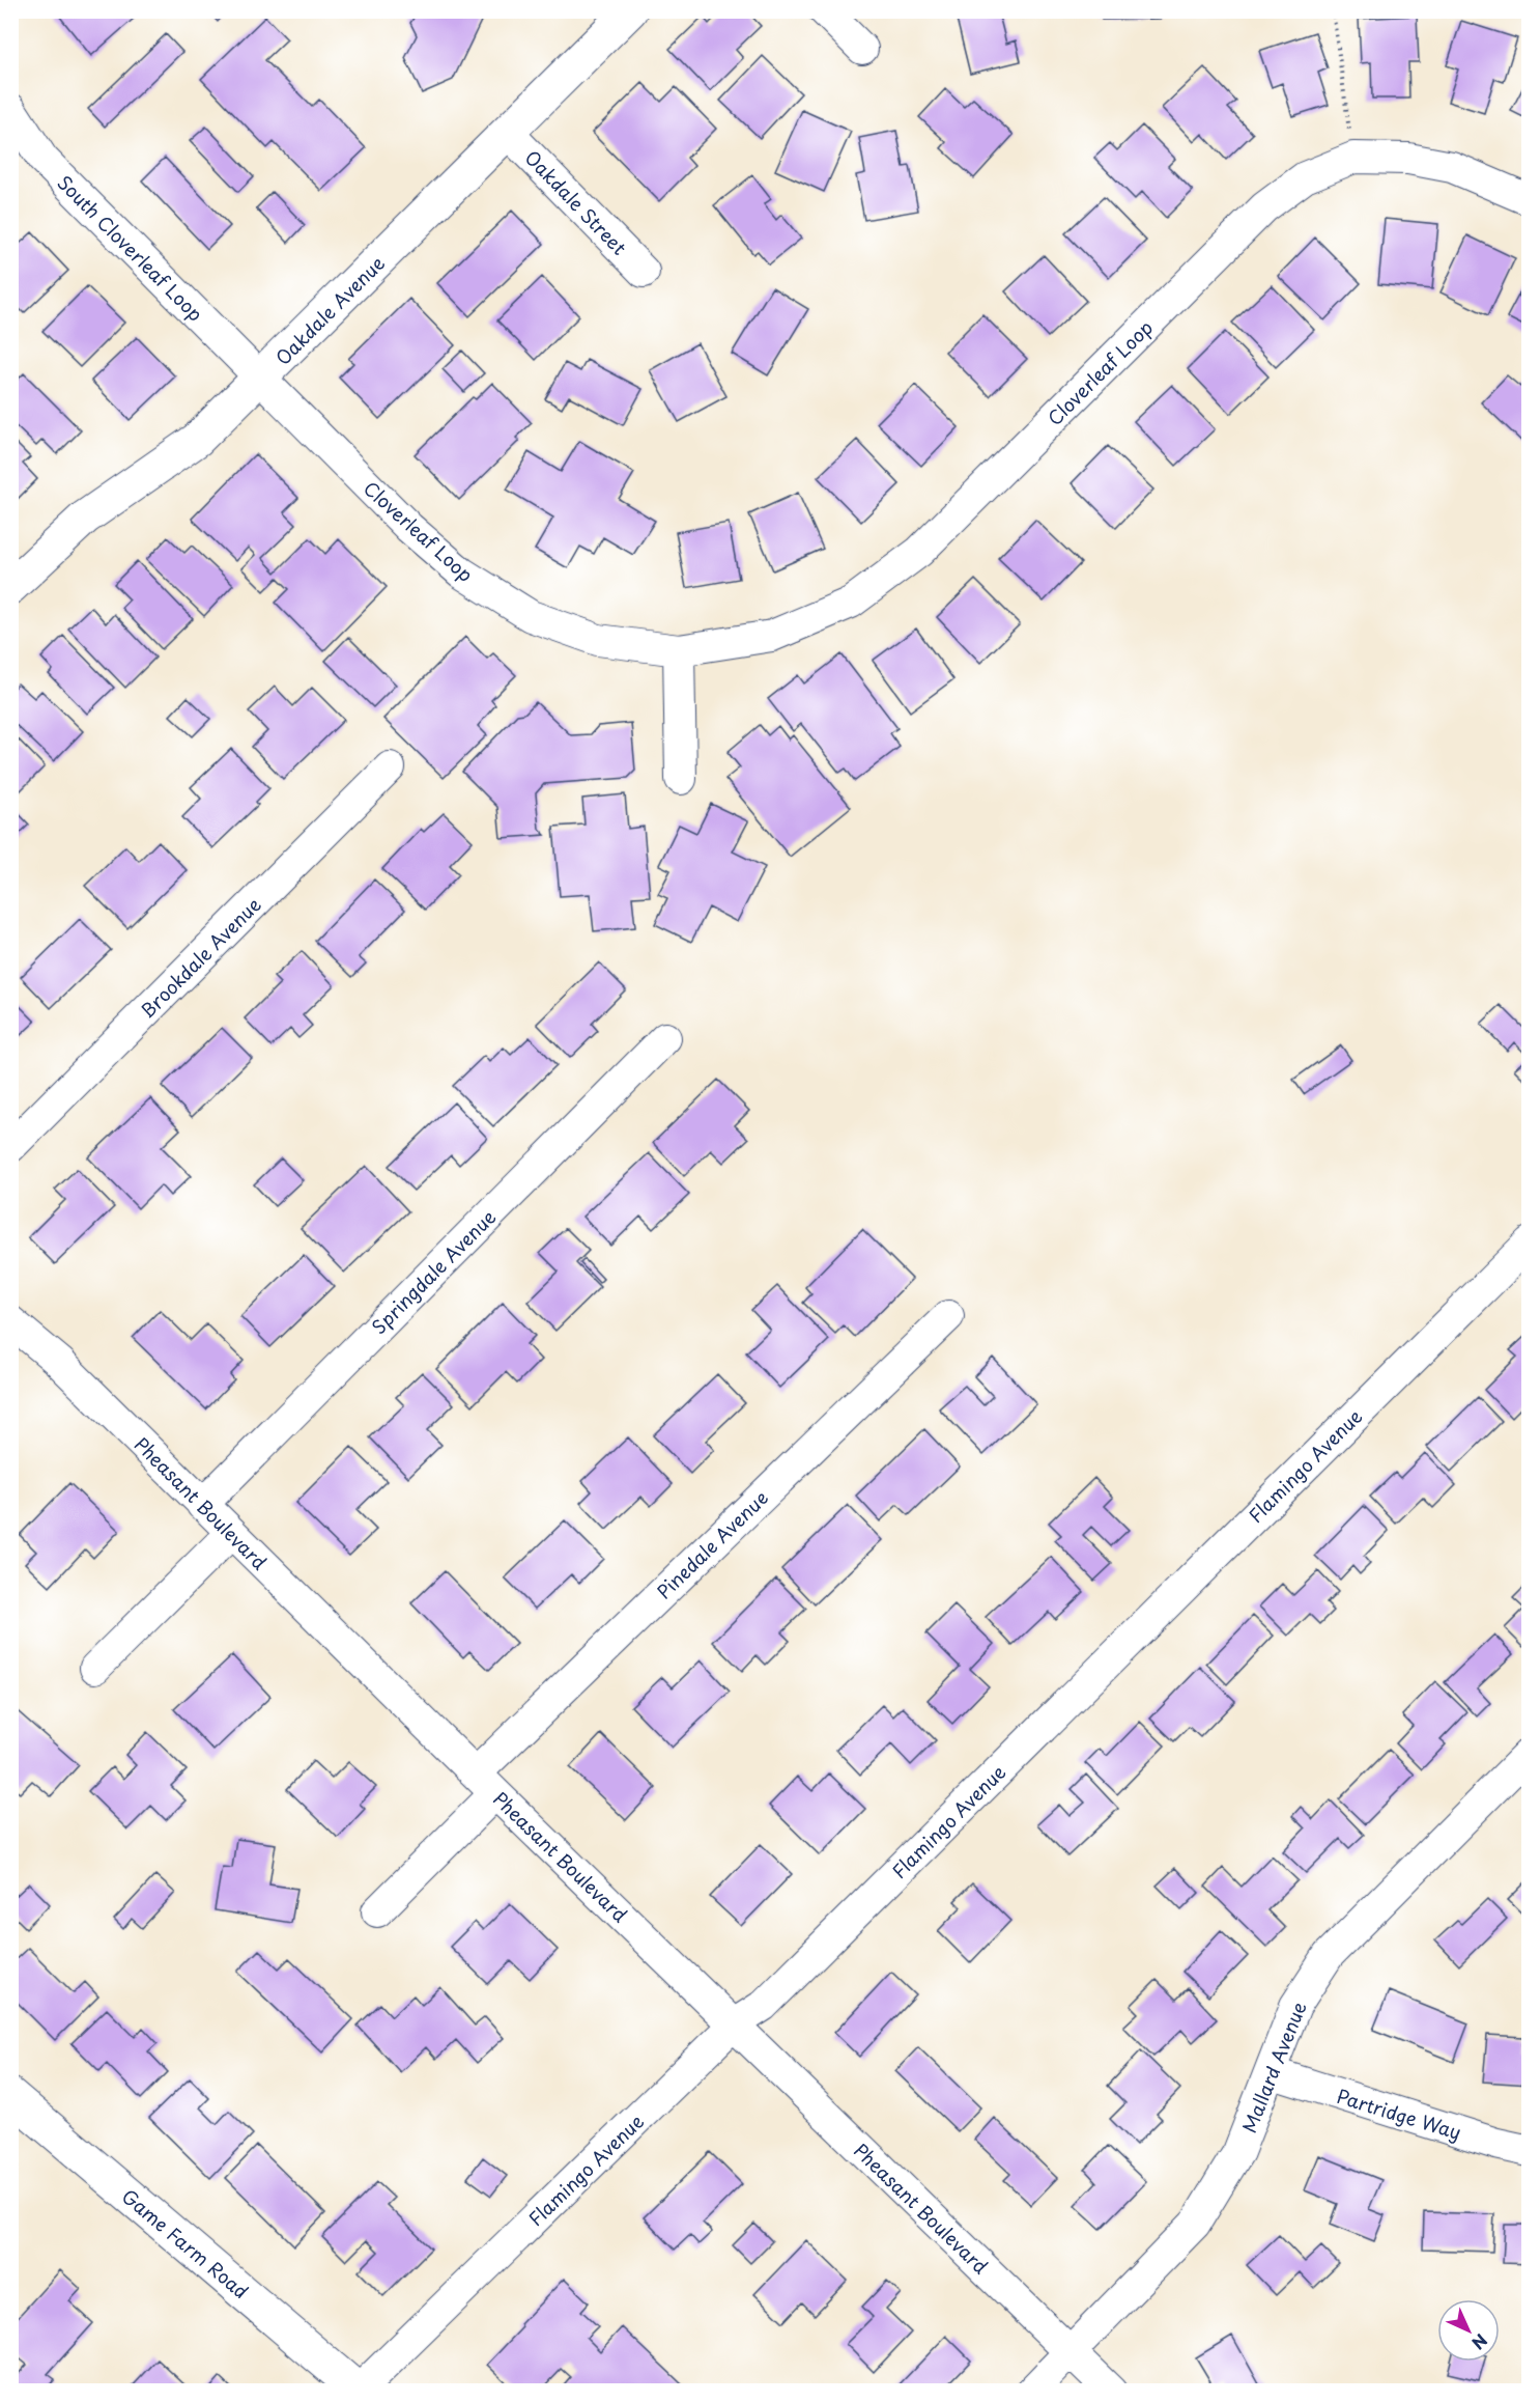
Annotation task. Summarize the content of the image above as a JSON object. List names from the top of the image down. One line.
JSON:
{"streets":{"street":["Oakdale Street","South Cloverleaf Loop","Oakdale Avenue","Cloverleaf Loop","Brookdale Avenue","Springdale Avenue","Flamingo Avenue","Pheasant Boulevard","Pinedale Avenue","Mallard Avenue","Partridge Way","Game Farm Road"]},"crossings":[["Oakdale Street","Oakdale Avenue"],["South Cloverleaf Loop","Oakdale Avenue"],["South Cloverleaf Loop","Cloverleaf Loop"],["Oakdale Avenue","Cloverleaf Loop"],["Springdale Avenue","Pheasant Boulevard"],["Flamingo Avenue","Pheasant Boulevard"],["Flamingo Avenue","Game Farm Road"],["Pheasant Boulevard","Pinedale Avenue"],["Pheasant Boulevard","Mallard Avenue"],["Mallard Avenue","Partridge Way"]],"north":"bottom right"}
